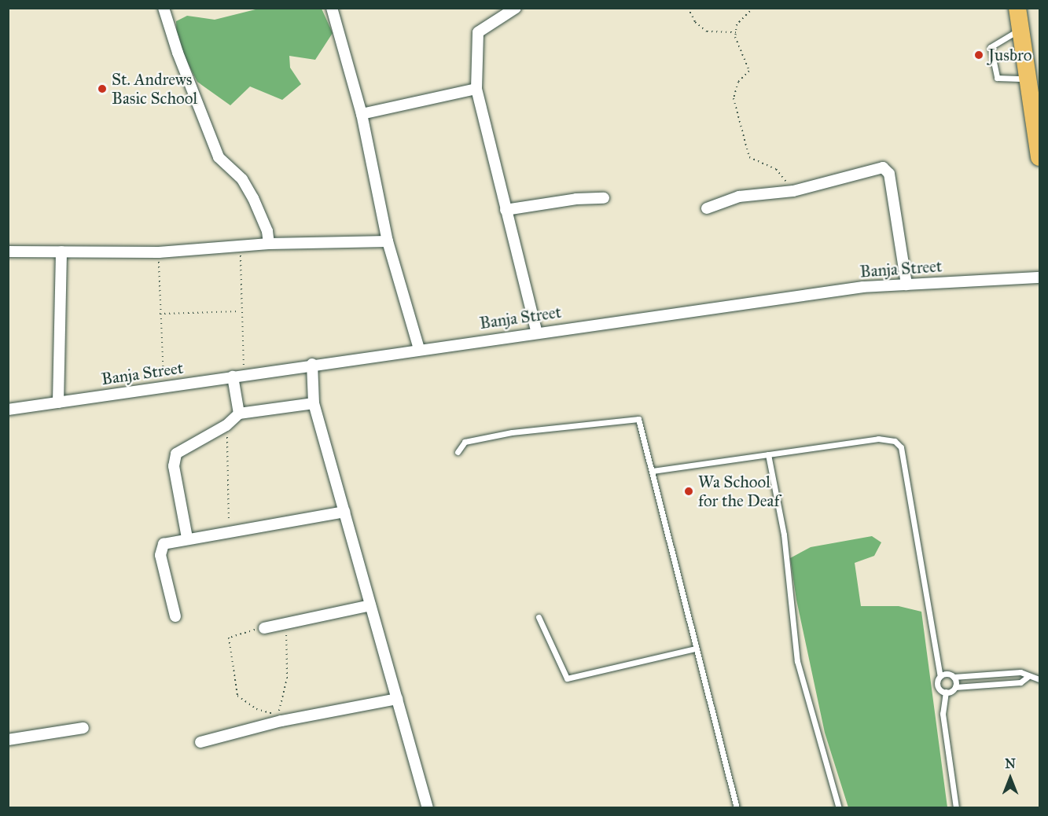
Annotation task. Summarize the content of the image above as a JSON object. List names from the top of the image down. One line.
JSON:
{"streets":{"street":["Banja Street"]},"places":["Jusbro","St. Andrews Basic School","Wa School for the Deaf"],"north":"top"}
